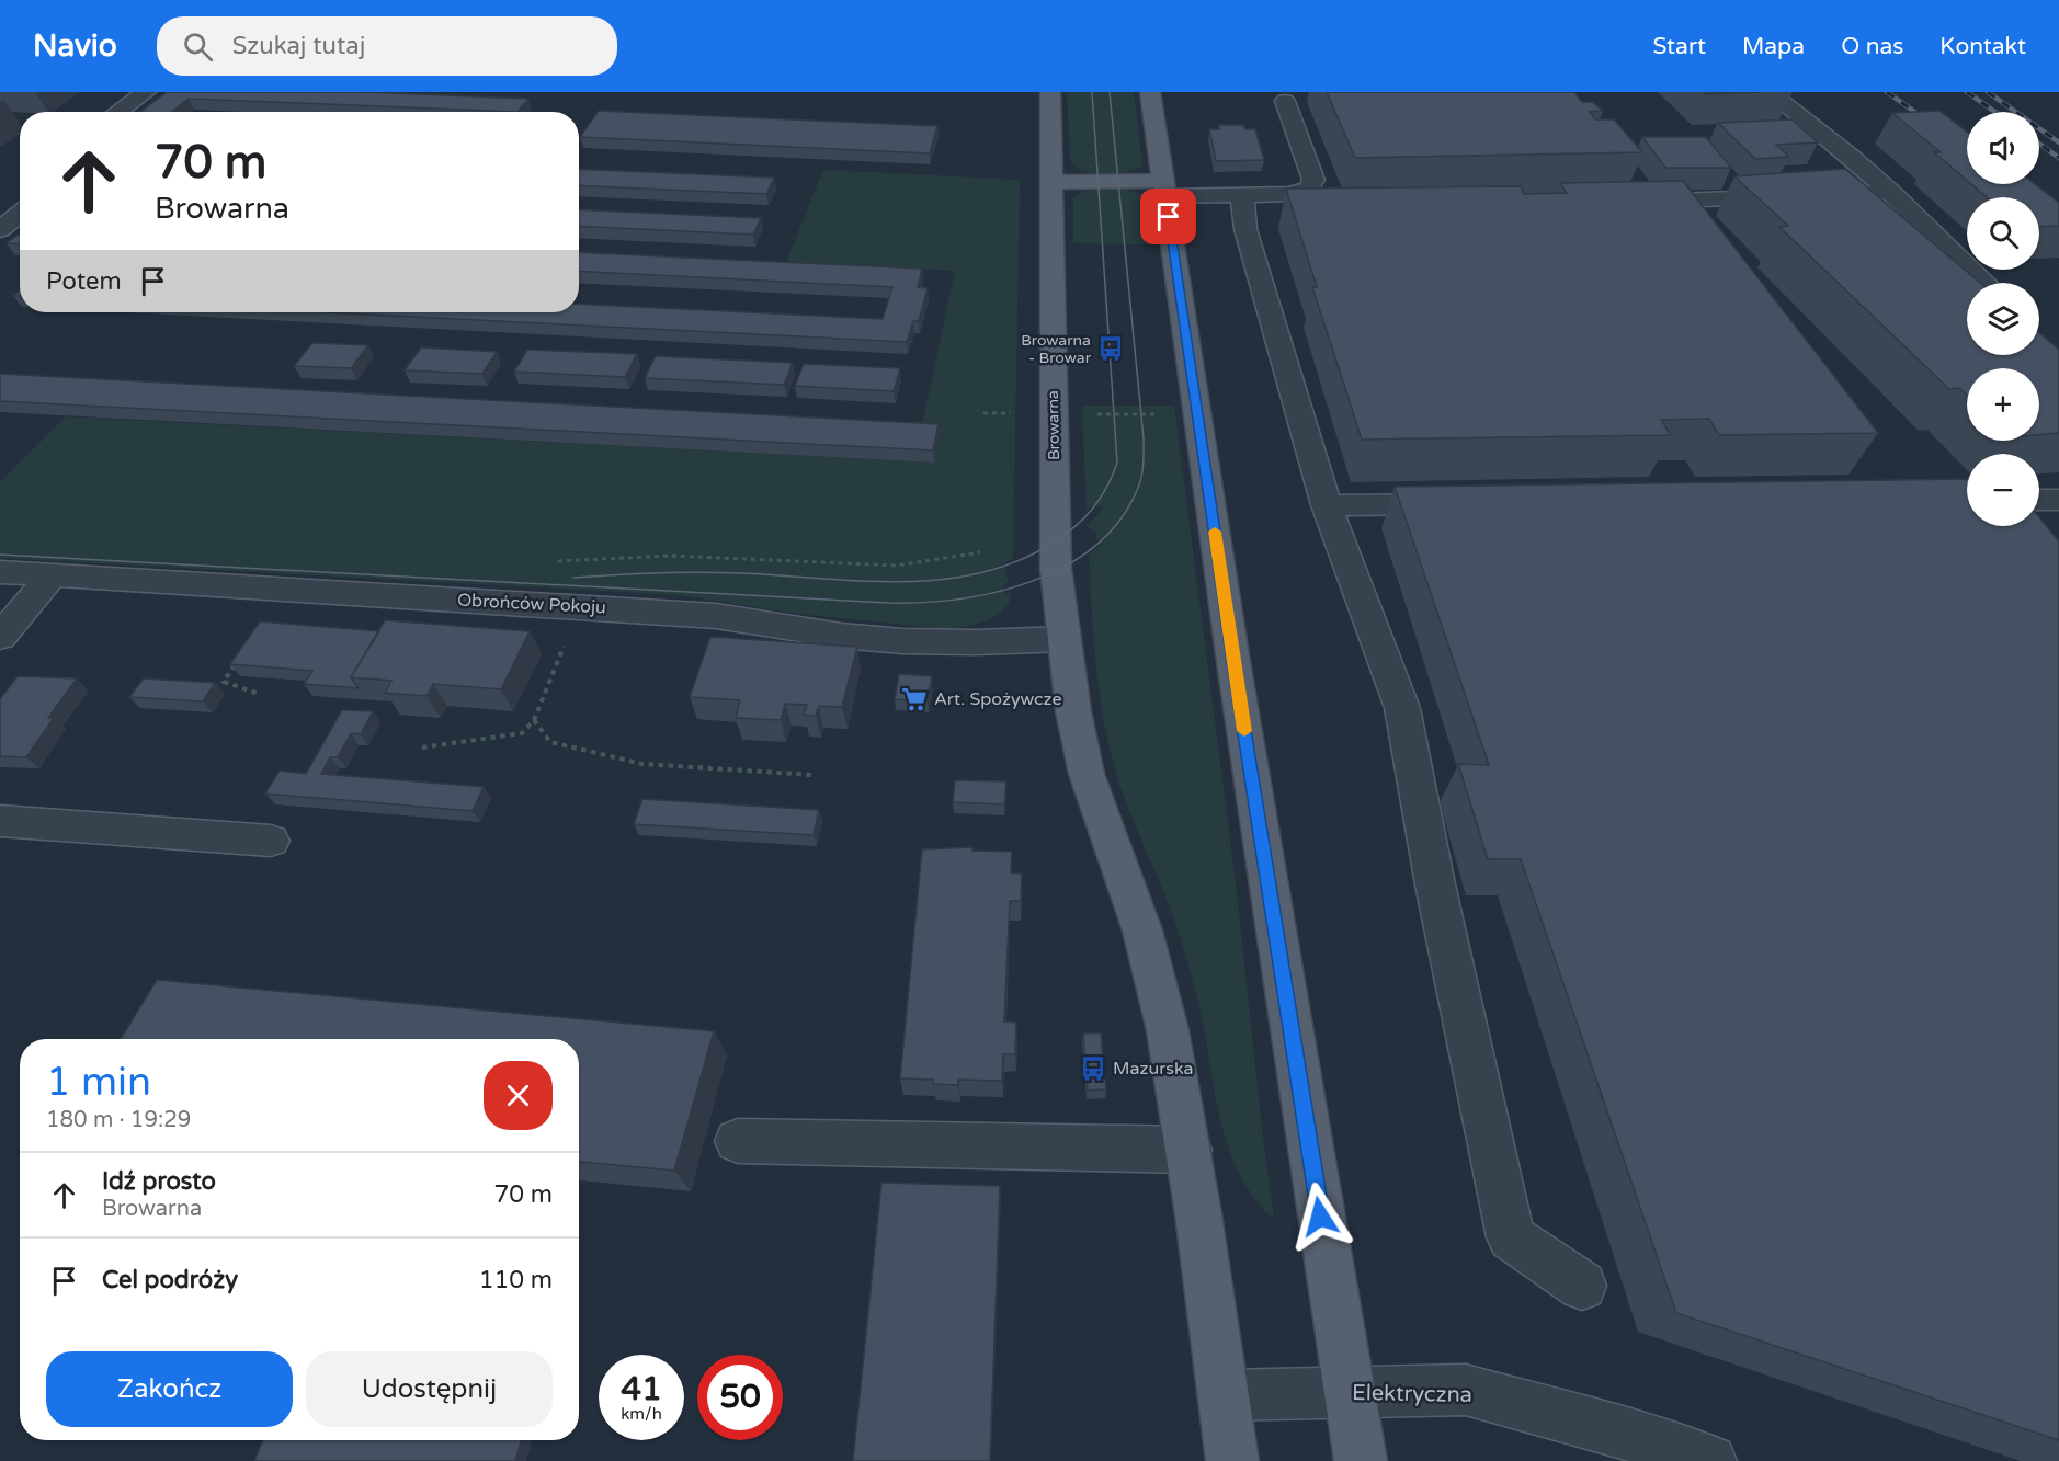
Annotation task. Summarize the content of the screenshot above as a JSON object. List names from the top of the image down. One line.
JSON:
{"streets":{"main road":["Browarna"],"street":["Obrońców Pokoju","Elektryczna"]},"crossings":[["Browarna","Obrońców Pokoju"]],"places":{"bus stop":["Browarna - Browar","Mazurska"],"supermarket":["Art. Spożywcze"]},"page":{"header":"Navio","search":"Szukaj tutaj","nav":["Start","Mapa","O nas","Kontakt"],"map_buttons":["+","−"],"turn":["70 m","Browarna"],"then":"Potem","heading":["1 min","180 m · 19:29"],"list":[{"name":"Idź prosto","note":"Browarna","value":"70 m"},{"name":"Cel podróży","value":"110 m"}],"buttons":["Zakończ","Udostępnij"],"speed":"41 km/h","limit":"50"}}
